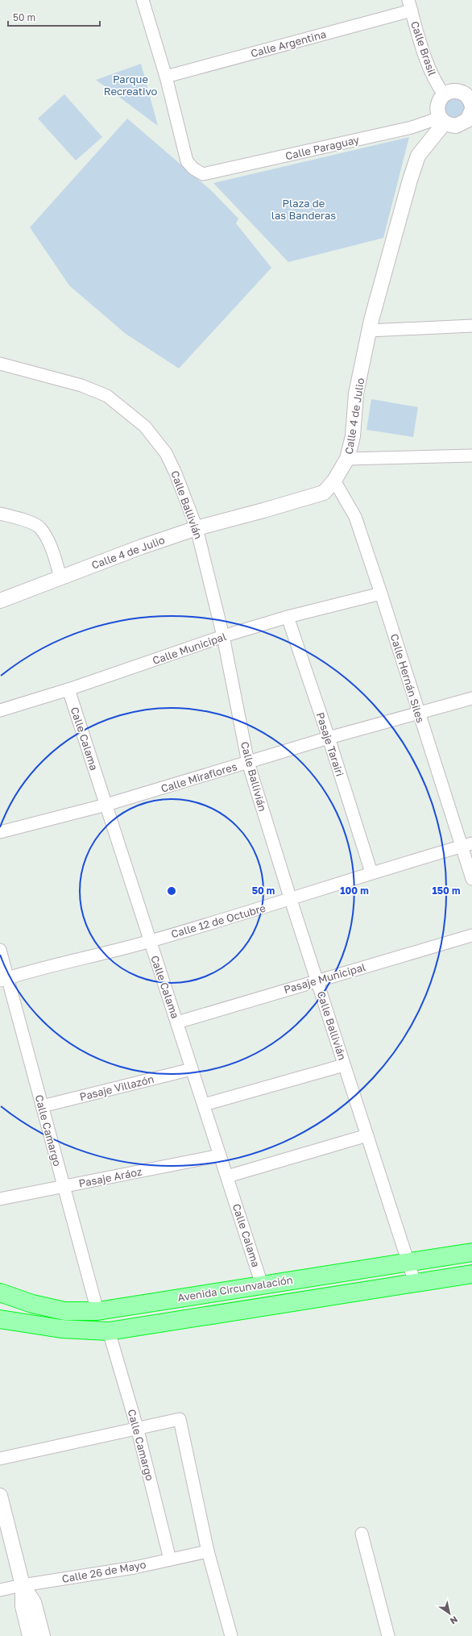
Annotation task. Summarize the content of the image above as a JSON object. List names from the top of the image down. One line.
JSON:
{"streets":{"highway":["Avenida Circunvalación"],"street":["Calle Argentina","Calle Brasil","Calle Paraguay","Calle 4 de Julio","Calle Ballivián","Calle Municipal","Calle Hernán Siles","Calle Calama","Pasaje Tarairi","Calle Miraflores","Calle 12 de Octubre","Pasaje Municipal","Pasaje Villazón","Calle Camargo","Pasaje Aráoz","Calle 26 de Mayo"]},"crossings":[["Calle Argentina","Calle Brasil"],["Calle Argentina","Calle Paraguay"],["Calle Paraguay","Calle 4 de Julio"],["Calle 4 de Julio","Calle Ballivián"],["Calle 4 de Julio","Calle Hernán Siles"],["Calle Ballivián","Calle Municipal"],["Calle Ballivián","Calle Miraflores"],["Calle Ballivián","Calle 12 de Octubre"],["Calle Ballivián","Pasaje Municipal"],["Calle Ballivián","Avenida Circunvalación"],["Calle Municipal","Calle Hernán Siles"],["Calle Municipal","Calle Calama"],["Calle Municipal","Pasaje Tarairi"],["Calle Hernán Siles","Calle Miraflores"],["Calle Hernán Siles","Calle 12 de Octubre"],["Calle Calama","Calle Miraflores"],["Calle Calama","Calle 12 de Octubre"],["Calle Calama","Pasaje Municipal"],["Calle Calama","Pasaje Villazón"],["Calle Calama","Pasaje Aráoz"],["Calle Calama","Avenida Circunvalación"],["Pasaje Tarairi","Calle Miraflores"],["Pasaje Tarairi","Calle 12 de Octubre"],["Calle 12 de Octubre","Calle Camargo"],["Pasaje Villazón","Calle Camargo"],["Calle Camargo","Pasaje Aráoz"],["Calle Camargo","Avenida Circunvalación"],["Calle Camargo","Calle 26 de Mayo"]],"parks":["Parque Recreativo","Plaza de las Banderas"],"scale_bar":"50 m","north":"bottom right","rings":["50 m","100 m","150 m"]}
